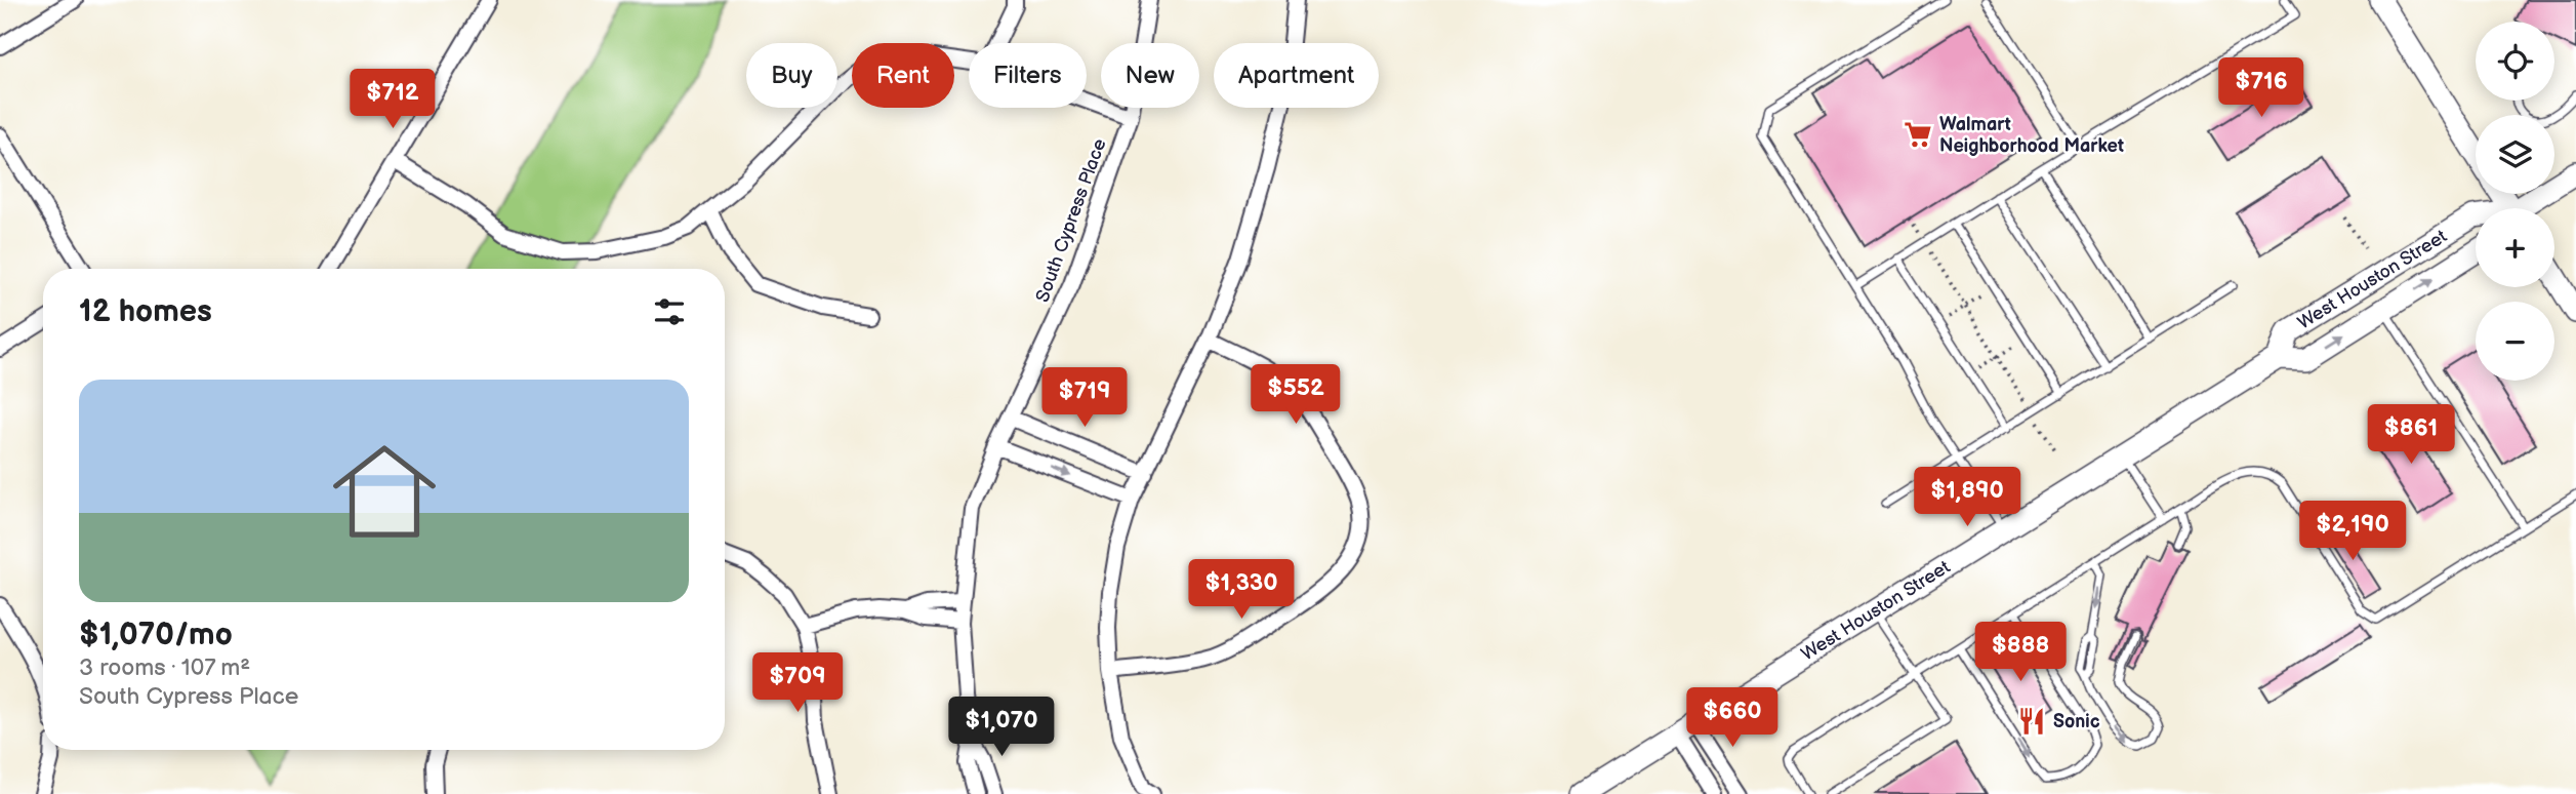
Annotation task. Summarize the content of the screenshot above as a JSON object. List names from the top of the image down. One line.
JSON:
{"streets":{"main road":["West Houston Street"],"street":["South Cypress Place"]},"places":{"supermarket":["Walmart Neighborhood Market"],"restaurant":["Sonic"]},"page":{"map_buttons":["+","−"],"chip":["Buy","Rent","Filters","New","Apartment"],"price":["$716","$712","$552","$719","$861","$1,890","$2,190","$1,330","$888","$709","$660","$1,070"],"heading":"12 homes","list":[{"name":"$1,070/mo","note":"3 rooms · 107 m² · South Cypress Place"}]}}
